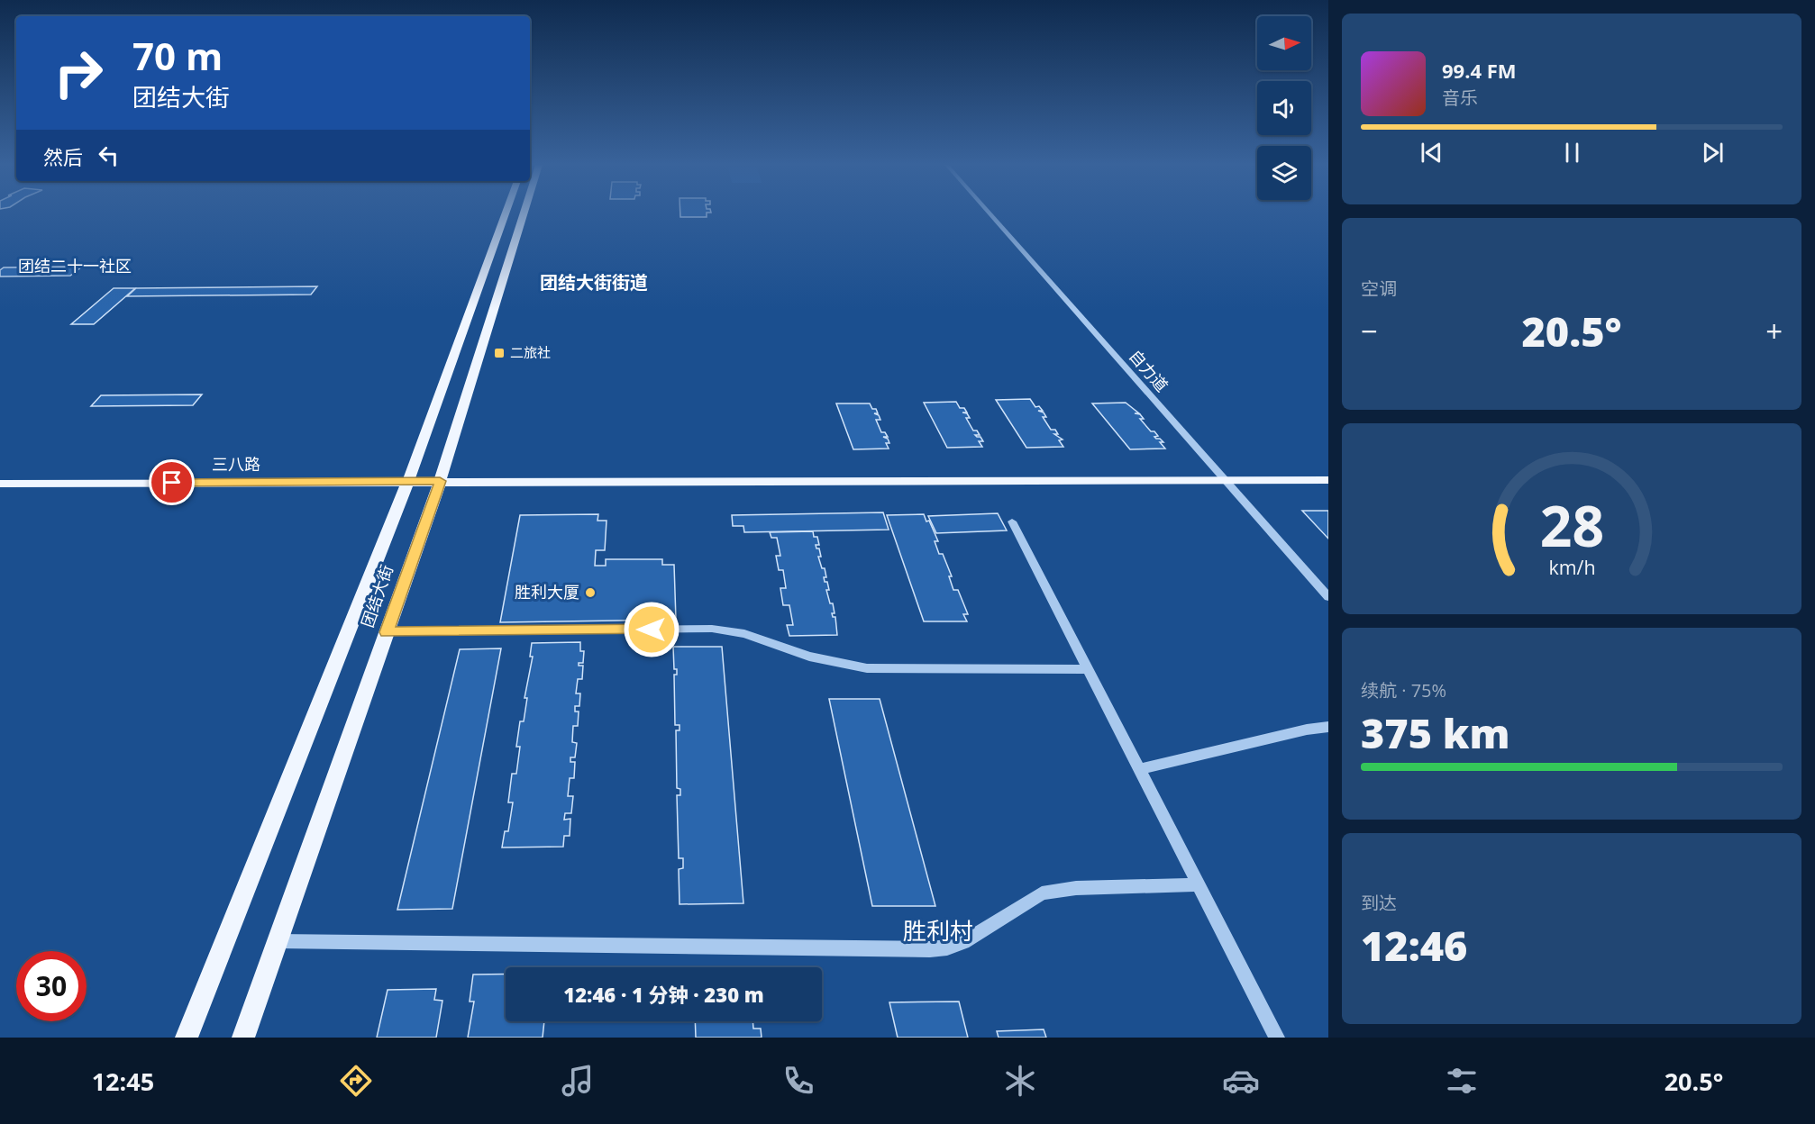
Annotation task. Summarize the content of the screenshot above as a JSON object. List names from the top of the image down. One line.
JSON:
{"streets":{"main road":["三八路","团结大街"],"street":["自力道"]},"crossings":[["自力道","三八路"],["三八路","团结大街"]],"districts":["团结二十一社区","团结大街街道","胜利村"],"places":{"transit":["二旅社"],"other":["胜利大厦"]},"north":"right","page":{"turn":["70 m","团结大街"],"song":["99.4 FM","音乐"],"then":"然后","tile":["空调",["续航 · 75%","375 km"],["到达","12:46"]],"heat":["−","20.5°","+"],"limit":"30","trip":"12:46 · 1 分钟 · 230 m","tabs":["12:45","20.5°"],"gauge":["28","km/h"]}}
